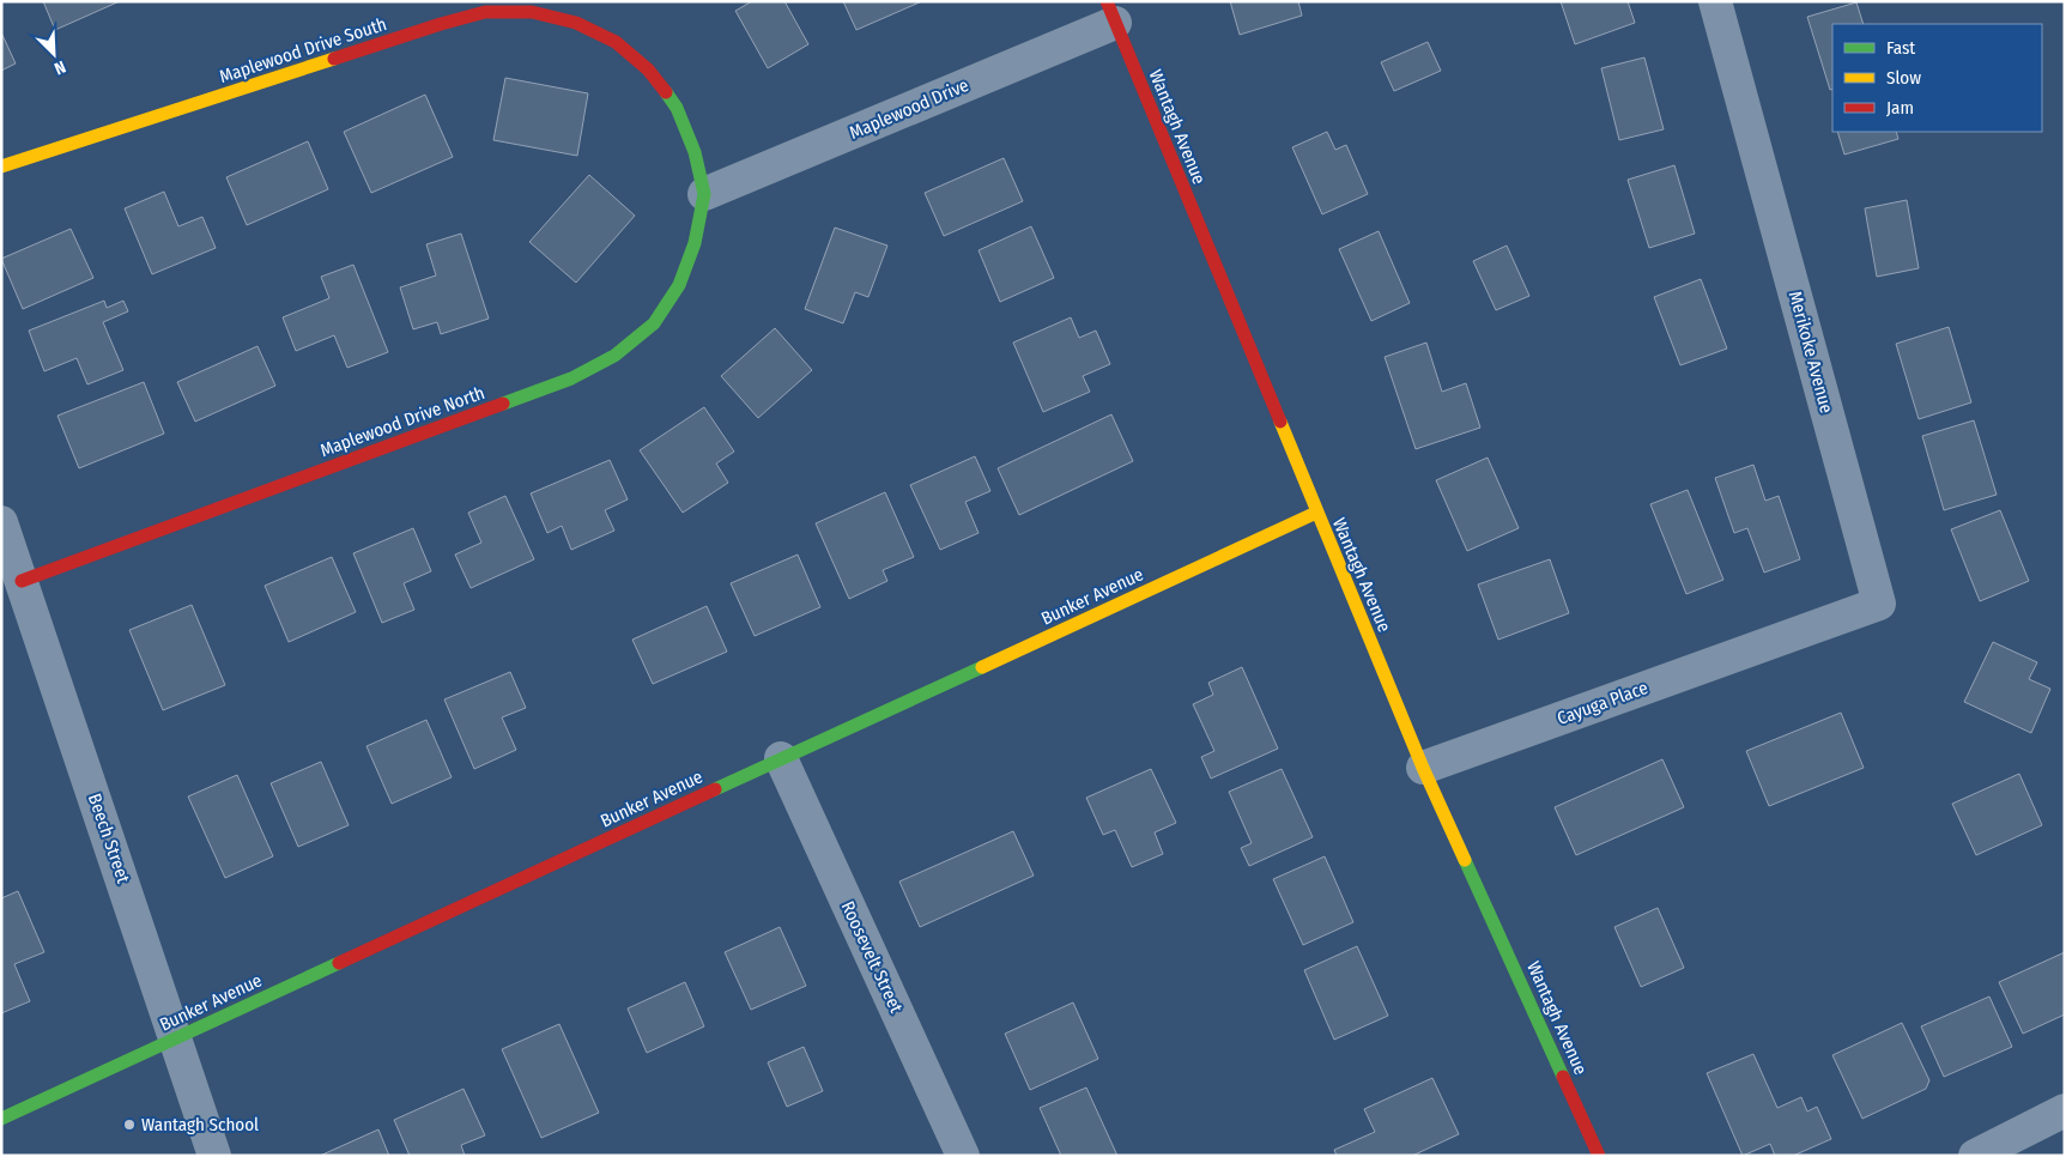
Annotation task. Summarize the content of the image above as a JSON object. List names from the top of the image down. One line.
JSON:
{"streets":{"street":["Maplewood Drive South","Maplewood Drive","Wantagh Avenue","Merikoke Avenue","Maplewood Drive North","Bunker Avenue","Cayuga Place","Beech Street","Roosevelt Street"]},"crossings":[["Maplewood Drive South","Maplewood Drive"],["Maplewood Drive South","Maplewood Drive North"],["Maplewood Drive","Wantagh Avenue"],["Maplewood Drive","Maplewood Drive North"],["Wantagh Avenue","Bunker Avenue"],["Wantagh Avenue","Cayuga Place"],["Merikoke Avenue","Cayuga Place"],["Maplewood Drive North","Beech Street"],["Bunker Avenue","Beech Street"],["Bunker Avenue","Roosevelt Street"]],"places":["Wantagh School"],"legend":["Fast","Slow","Jam"],"north":"bottom right"}
